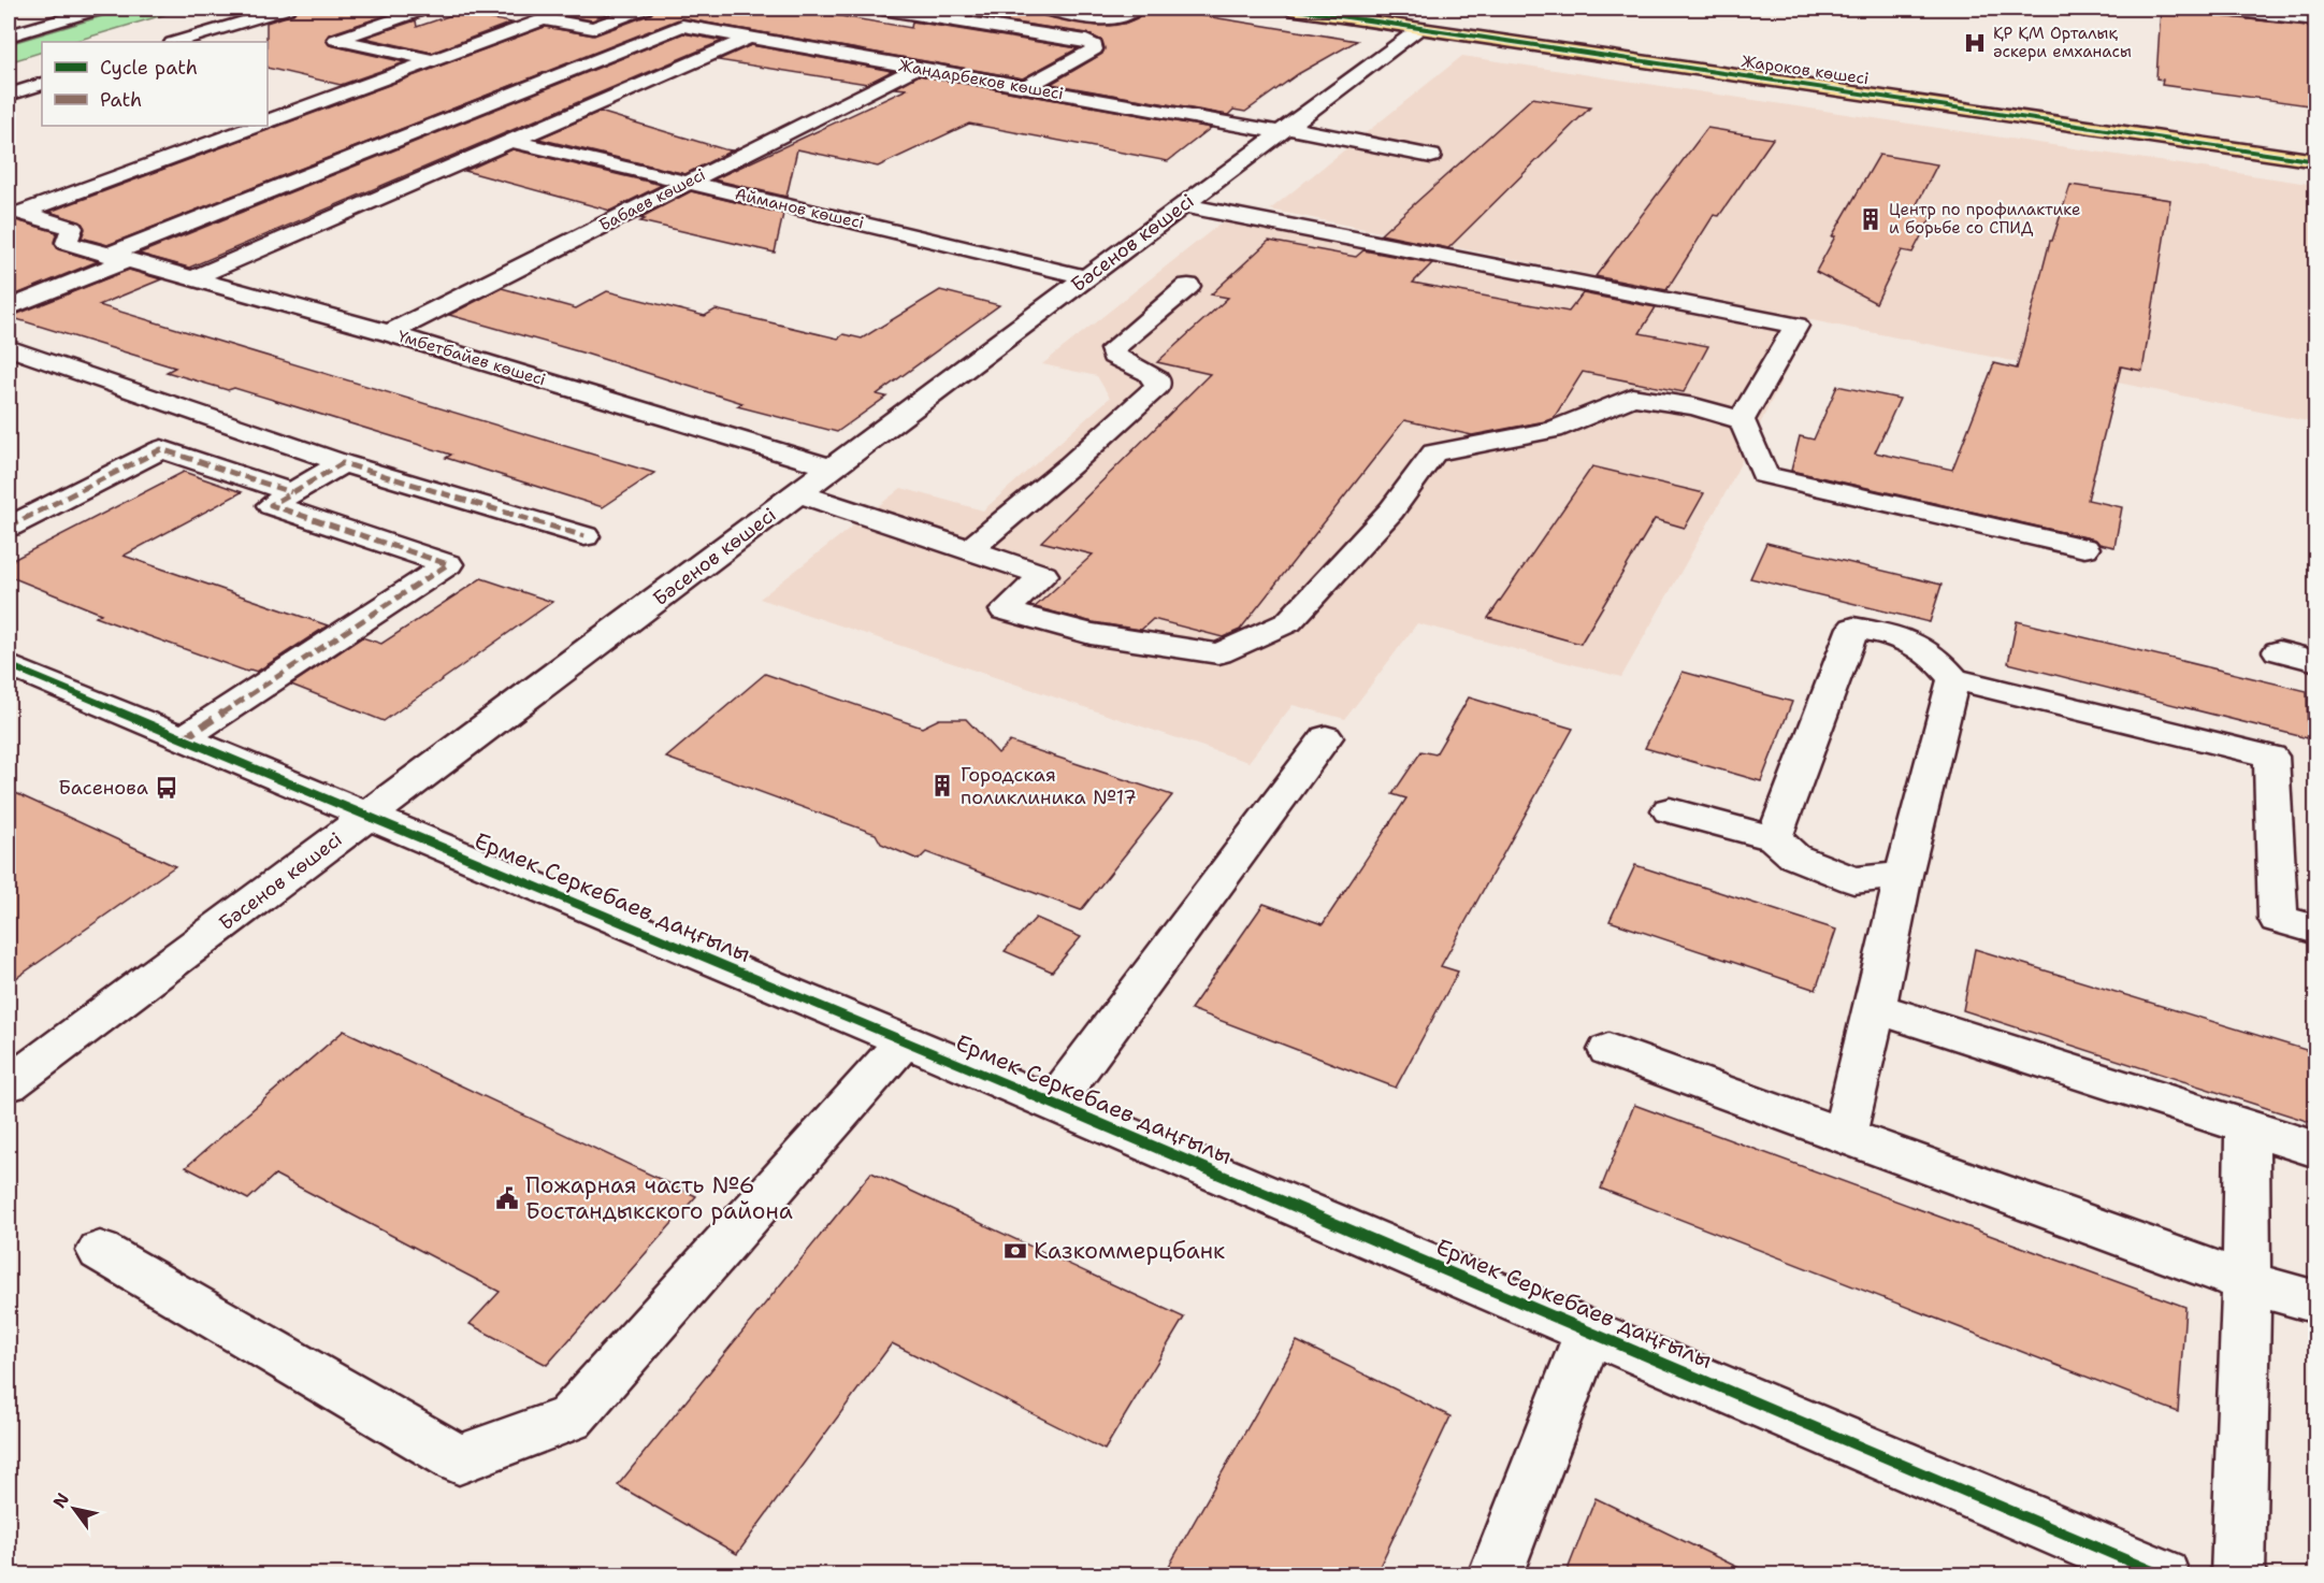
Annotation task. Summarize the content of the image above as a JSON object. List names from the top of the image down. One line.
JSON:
{"streets":{"main road":["Жароков көшесі"],"street":["Жандарбеков көшесі","Бабаев көшесі","Айманов көшесі","Бәсенов көшесі","Үмбетбайев көшесі","Ермек Серкебаев даңғылы"]},"crossings":[["Жароков көшесі","Бәсенов көшесі"],["Жандарбеков көшесі","Бабаев көшесі"],["Жандарбеков көшесі","Бәсенов көшесі"],["Жандарбеков көшесі","Үмбетбайев көшесі"],["Бабаев көшесі","Айманов көшесі"],["Бабаев көшесі","Үмбетбайев көшесі"],["Айманов көшесі","Бәсенов көшесі"],["Бәсенов көшесі","Үмбетбайев көшесі"],["Бәсенов көшесі","Ермек Серкебаев даңғылы"]],"places":{"hospital":["ҚР ҚМ Орталық әскери емханасы"],"building":["Центр по профилактике и борьбе со СПИД","Городская поликлиника №17"],"bus stop":["Басенова"],"public building":["Пожарная часть №6 Бостандыкского района"],"bank":["Казкоммерцбанк"]},"legend":["Cycle path","Path"],"north":"top left"}
